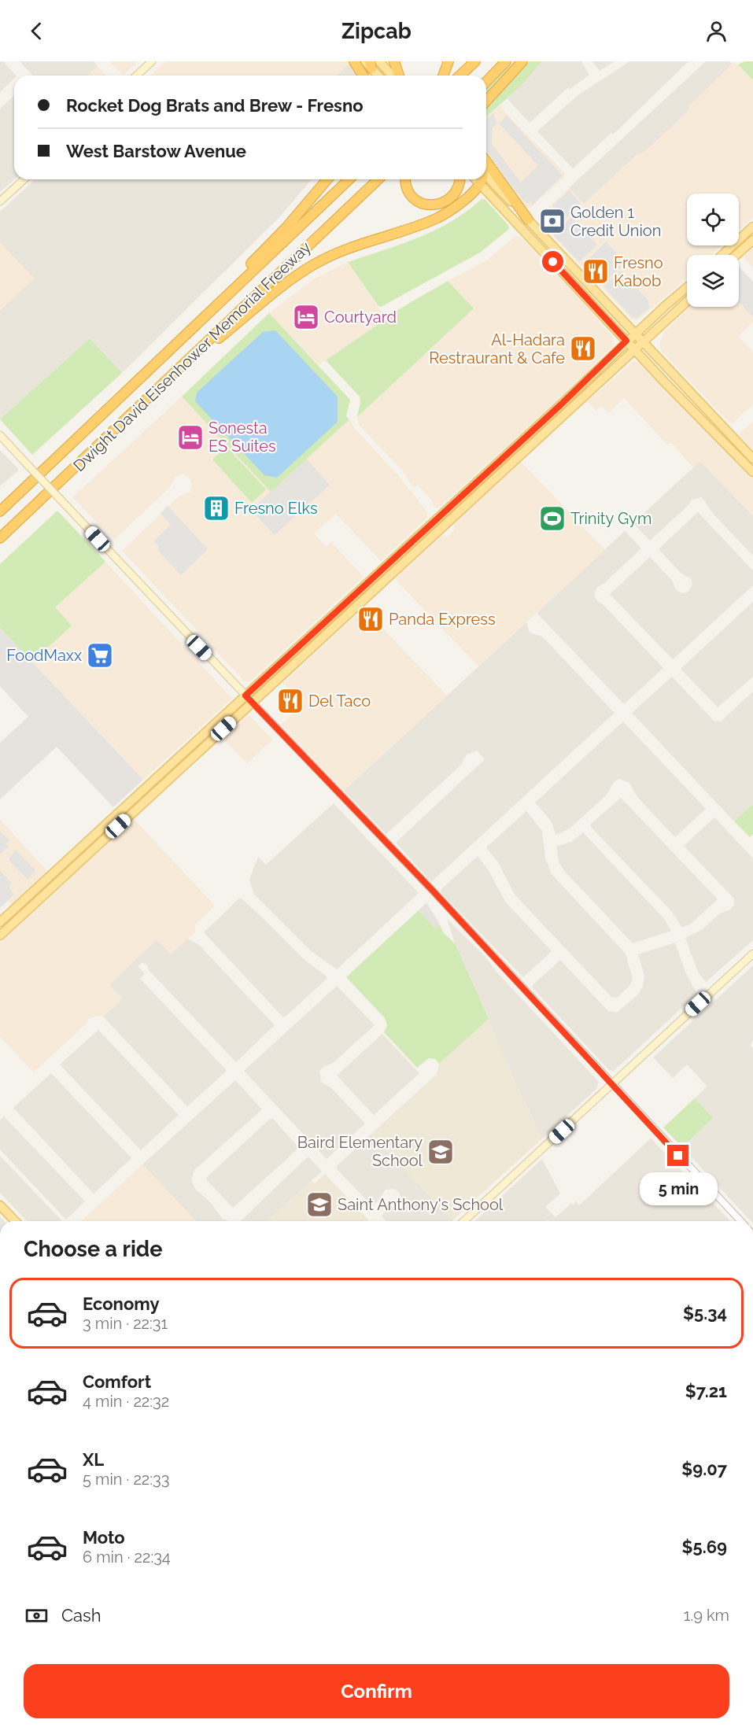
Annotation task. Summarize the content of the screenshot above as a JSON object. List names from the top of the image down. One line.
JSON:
{"streets":{"highway":["Dwight David Eisenhower Memorial Freeway"]},"places":{"bank":["Golden 1 Credit Union"],"restaurant":["Fresno Kabob","Al-Hadara Restraurant & Cafe","Panda Express","Del Taco"],"hotel":["Courtyard","Sonesta ES Suites"],"building":["Fresno Elks"],"sports":["Trinity Gym"],"supermarket":["FoodMaxx"],"school or university":["Baird Elementary School","Saint Anthony's School"]},"page":{"header":"Zipcab","banner":["Rocket Dog Brats and Brew - Fresno","West Barstow Avenue"],"bubble":"5 min","heading":"Choose a ride","list":[{"name":"Economy","note":"3 min · 22:31","value":"$5.34"},{"name":"Comfort","note":"4 min · 22:32","value":"$7.21"},{"name":"XL","note":"5 min · 22:33","value":"$9.07"},{"name":"Moto","note":"6 min · 22:34","value":"$5.69"}],"pay":["Cash","1.9 km"],"buttons":"Confirm"}}
